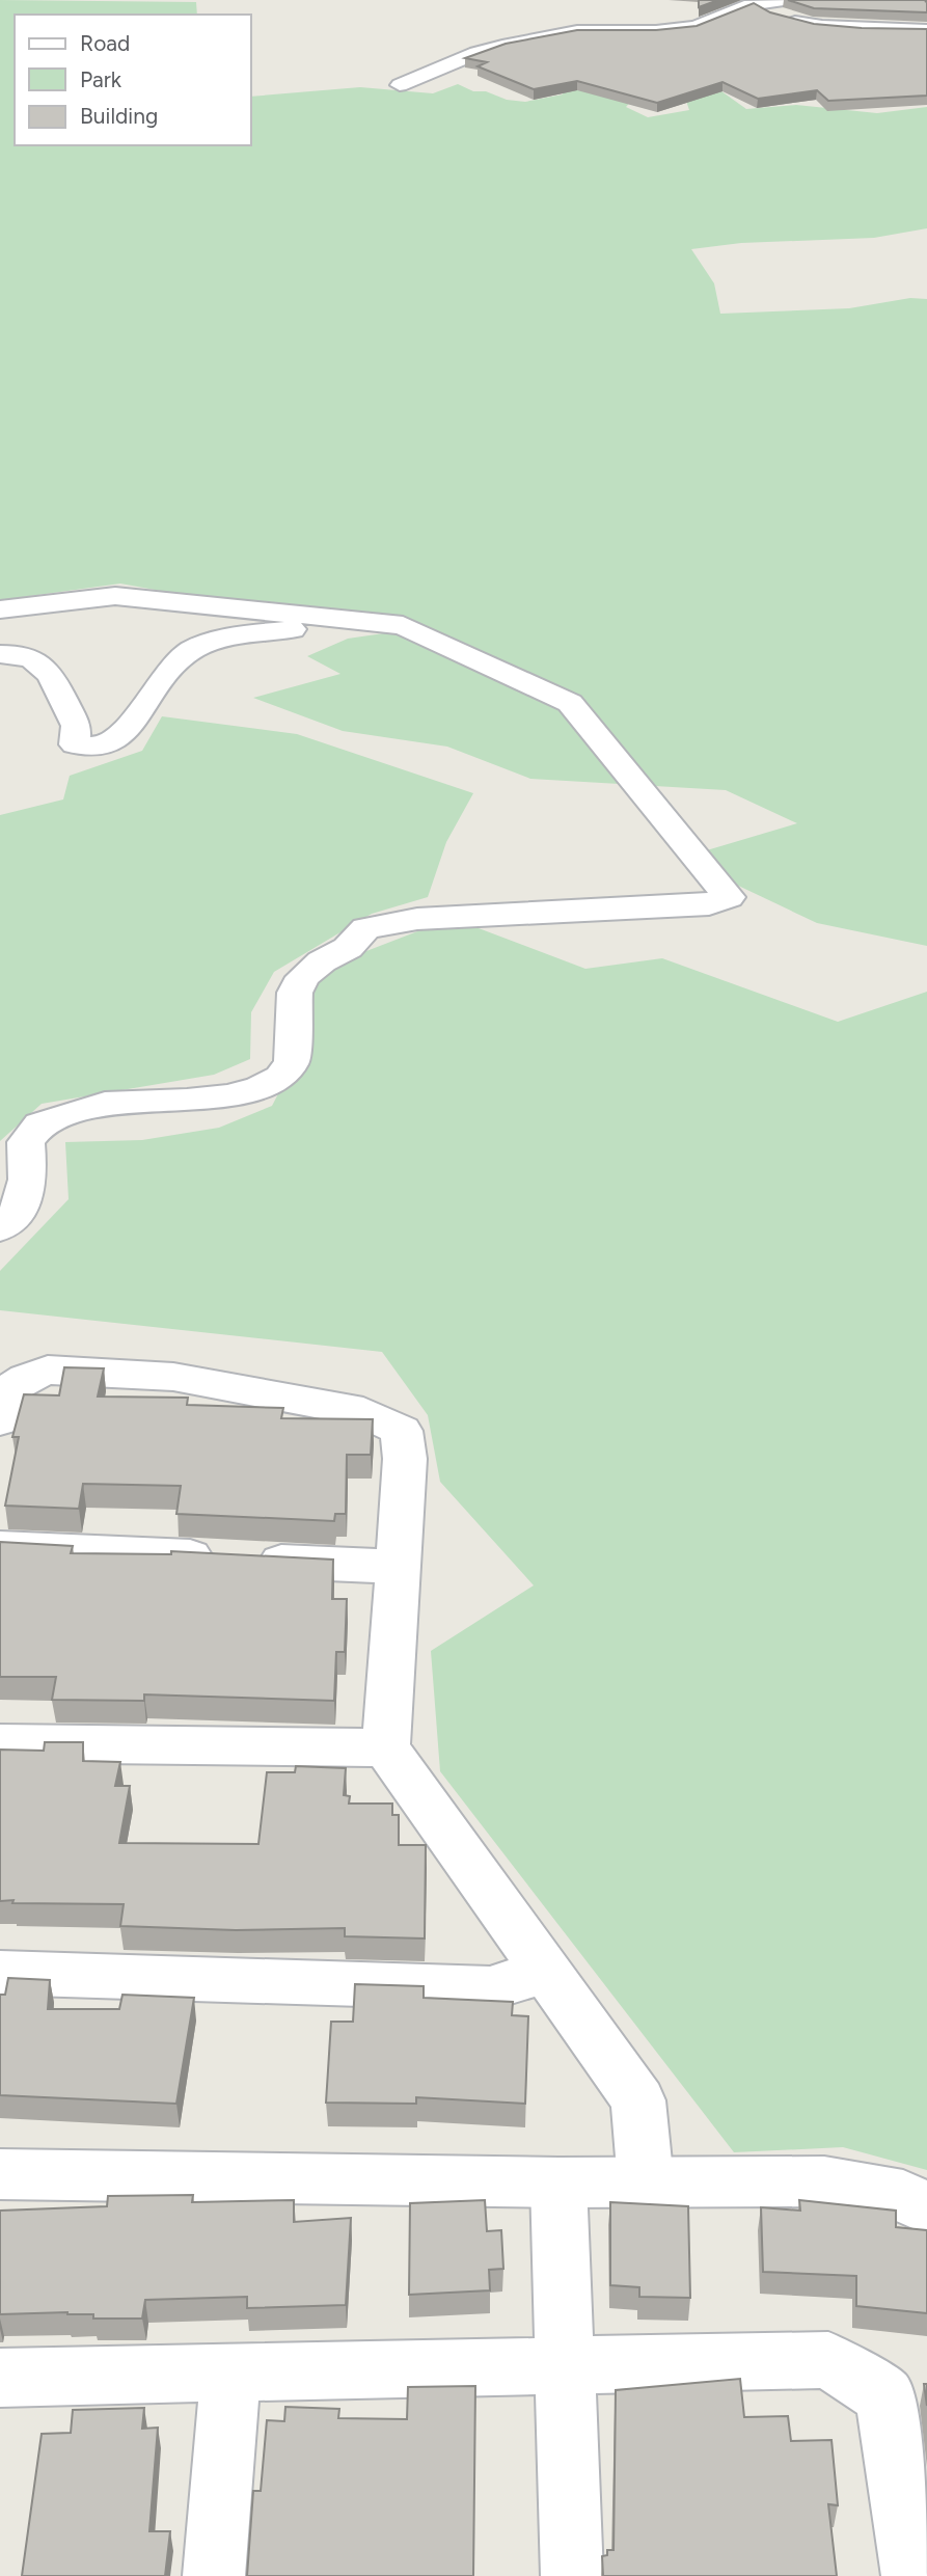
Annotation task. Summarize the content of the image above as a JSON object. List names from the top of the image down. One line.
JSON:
{"legend":["Road","Park","Building"]}
